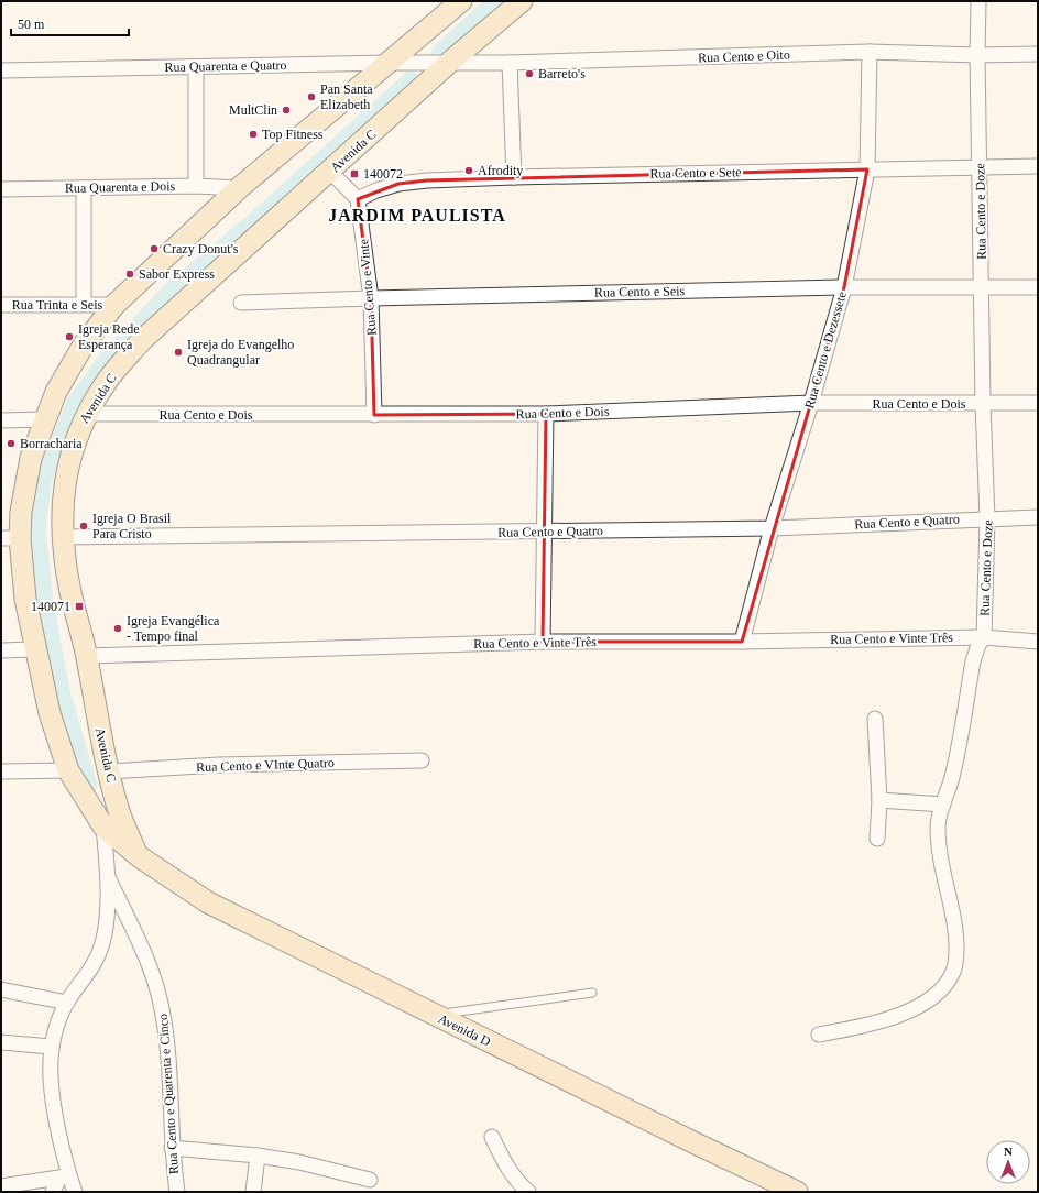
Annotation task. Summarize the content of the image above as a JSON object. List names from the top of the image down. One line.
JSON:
{"streets":{"main road":["Avenida C","Avenida D"],"street":["Rua Cento e Oito","Rua Quarenta e Quatro","Rua Cento e Sete","Rua Quarenta e Dois","Rua Cento e Doze","Rua Cento e Vinte","Rua Cento e Seis","Rua Trinta e Seis","Rua Cento e Dezessete","Rua Cento e Dois","Rua Cento e Quatro","Rua Cento e Vinte Três","Rua Cento e VInte Quatro","Rua Cento e Quarenta e Cinco"]},"crossings":[["Rua Cento e Oito","Rua Quarenta e Quatro"],["Rua Cento e Oito","Avenida C"],["Rua Cento e Oito","Rua Cento e Doze"],["Rua Cento e Oito","Rua Cento e Dezessete"],["Rua Quarenta e Quatro","Avenida C"],["Rua Quarenta e Quatro","Avenida D"],["Avenida C","Rua Cento e Dois"],["Avenida C","Rua Cento e Quatro"],["Avenida C","Rua Cento e Vinte Três"],["Avenida C","Rua Cento e VInte Quatro"],["Avenida C","Avenida D"],["Rua Cento e Sete","Rua Cento e Doze"],["Rua Cento e Sete","Rua Cento e Vinte"],["Rua Cento e Sete","Rua Cento e Dezessete"],["Rua Quarenta e Dois","Avenida D"],["Rua Cento e Doze","Rua Cento e Seis"],["Rua Cento e Doze","Rua Cento e Dois"],["Rua Cento e Doze","Rua Cento e Quatro"],["Rua Cento e Doze","Rua Cento e Vinte Três"],["Rua Cento e Vinte","Rua Cento e Seis"],["Rua Cento e Vinte","Rua Cento e Dois"],["Rua Cento e Seis","Rua Cento e Dezessete"],["Rua Trinta e Seis","Avenida D"],["Rua Cento e Dezessete","Rua Cento e Dois"],["Rua Cento e Dezessete","Rua Cento e Quatro"],["Rua Cento e Dezessete","Rua Cento e Vinte Três"]],"districts":["JARDIM PAULISTA"],"places":{"other":["Barreto's","Pan Santa Elizabeth","MultClin","Top Fitness","Afrodity","Crazy Donut's","Sabor Express","Igreja Rede Esperança","Igreja do Evangelho Quadrangular","Borracharia","Igreja O Brasil Para Cristo","Igreja Evangélica - Tempo final"],"transit":["140072","140071"]},"scale_bar":"50 m","north":"top"}
